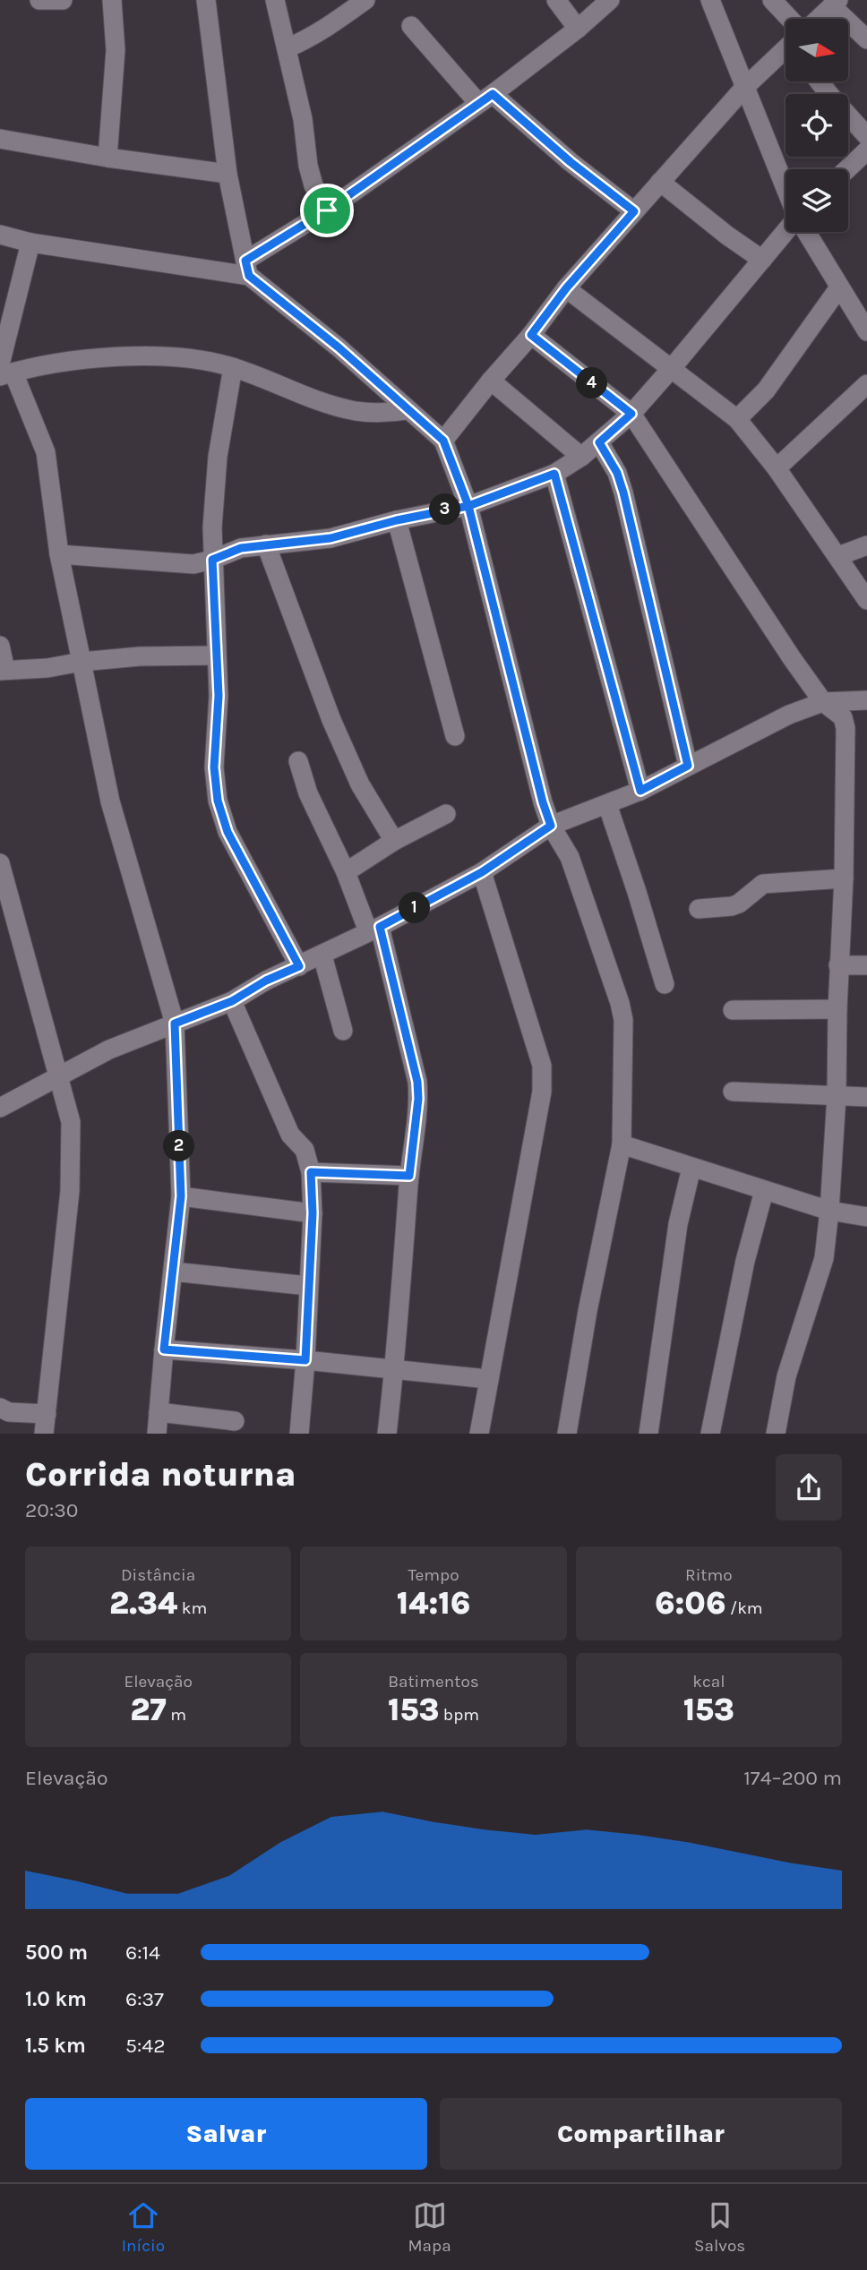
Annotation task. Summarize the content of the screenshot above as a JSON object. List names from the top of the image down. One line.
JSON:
{"north":"right","page":{"pins":["4","3","1","2"],"heading":["Corrida noturna","20:30"],"stats":[["Distância","2.34 km"],["Tempo","14:16"],["Ritmo","6:06 /km"],["Elevação","27 m"],["Batimentos","153 bpm"],["kcal","153"]],"chart":["Elevação","174–200 m"],"list":[{"name":"500 m","note":"6:14"},{"name":"1.0 km","note":"6:37"},{"name":"1.5 km","note":"5:42"}],"buttons":["Salvar","Compartilhar"],"tabs":["Início","Mapa","Salvos"]}}
